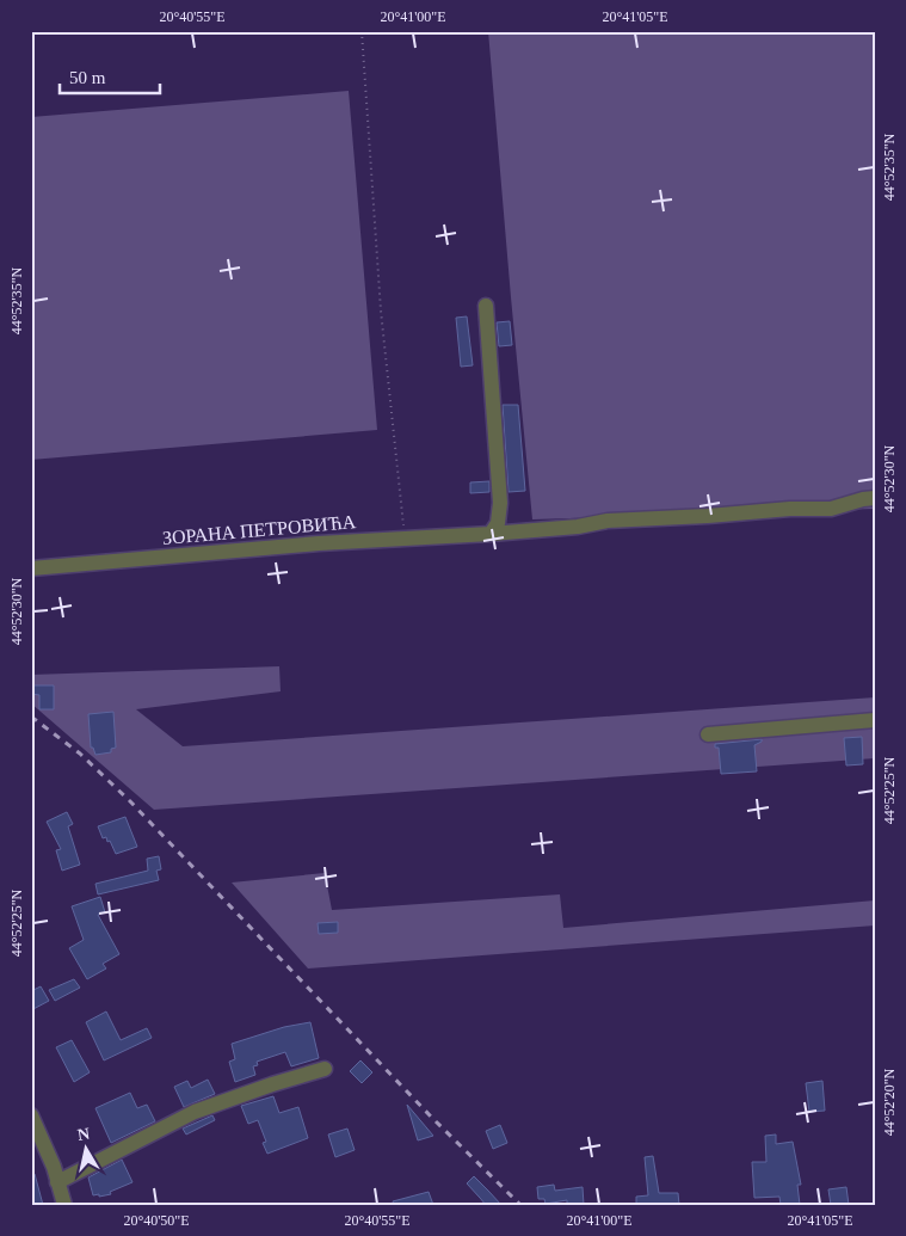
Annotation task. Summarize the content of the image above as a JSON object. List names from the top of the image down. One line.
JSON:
{"streets":{"street":["ЗОРАНА ПЕТРОВИЋА"]},"scale_bar":"50 m","north":"top","coordinates":["20°40'55\"E","20°41'00\"E","20°41'05\"E","44°52'35\"N","44°52'30\"N","44°52'25\"N","44°52'20\"N","20°40'50\"E"]}
